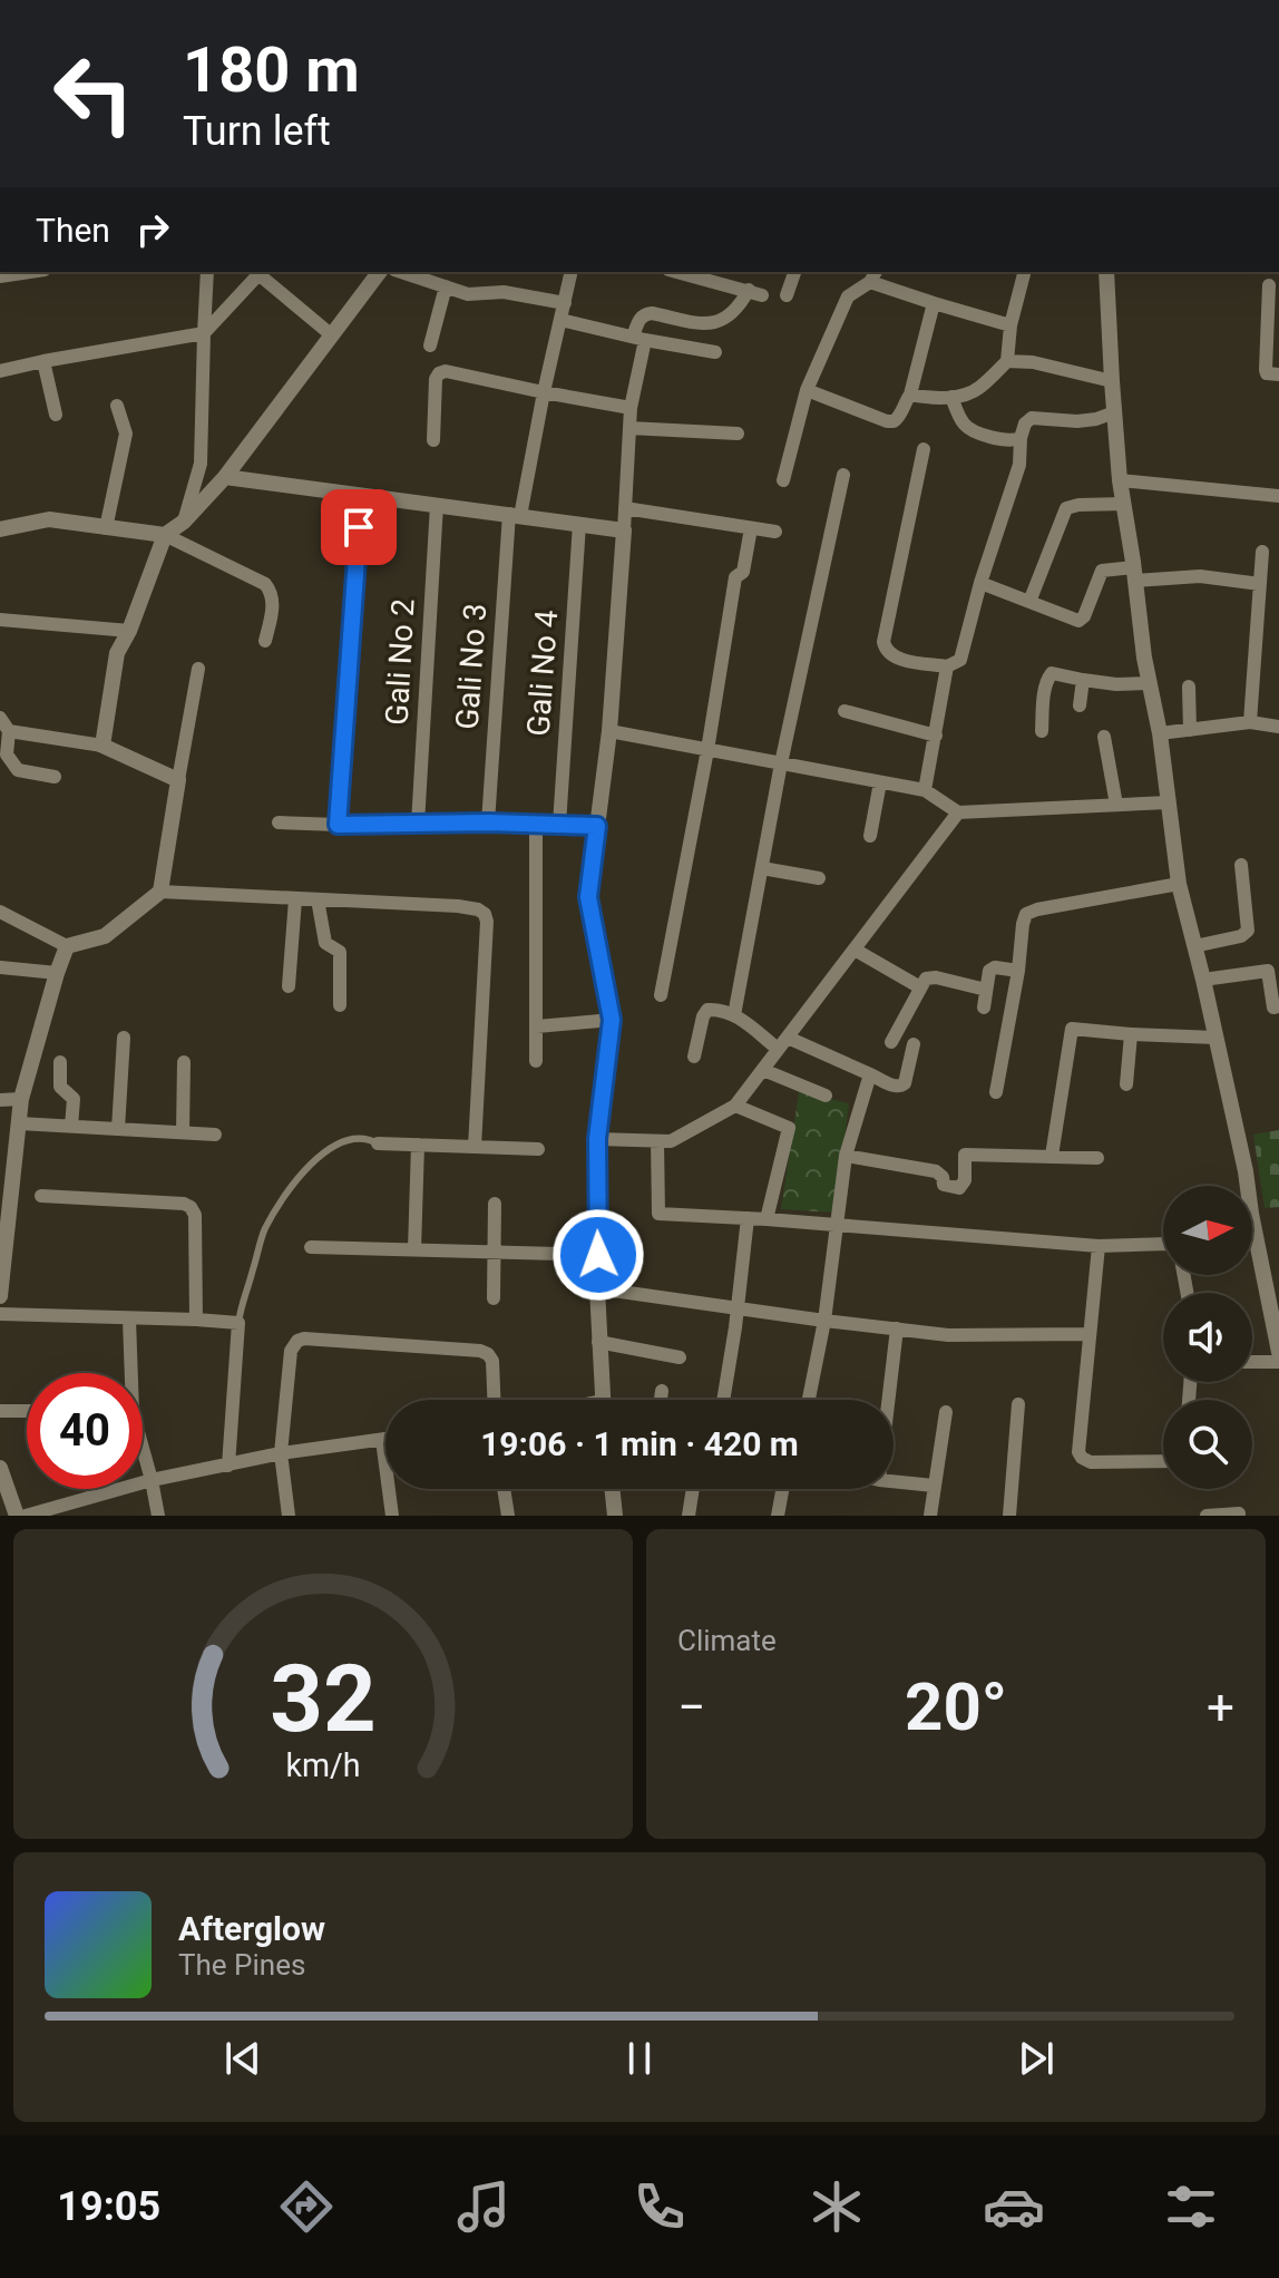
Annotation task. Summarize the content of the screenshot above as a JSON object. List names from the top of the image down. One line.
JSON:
{"streets":{"street":["Gali No 2","Gali No 3","Gali No 4"]},"north":"right","page":{"turn":["180 m","Turn left"],"then":"Then","limit":"40","trip":"19:06 · 1 min · 420 m","tile":"Climate","heat":["−","20°","+"],"song":["Afterglow","The Pines"],"tabs":"19:05","gauge":["32","km/h"]}}
